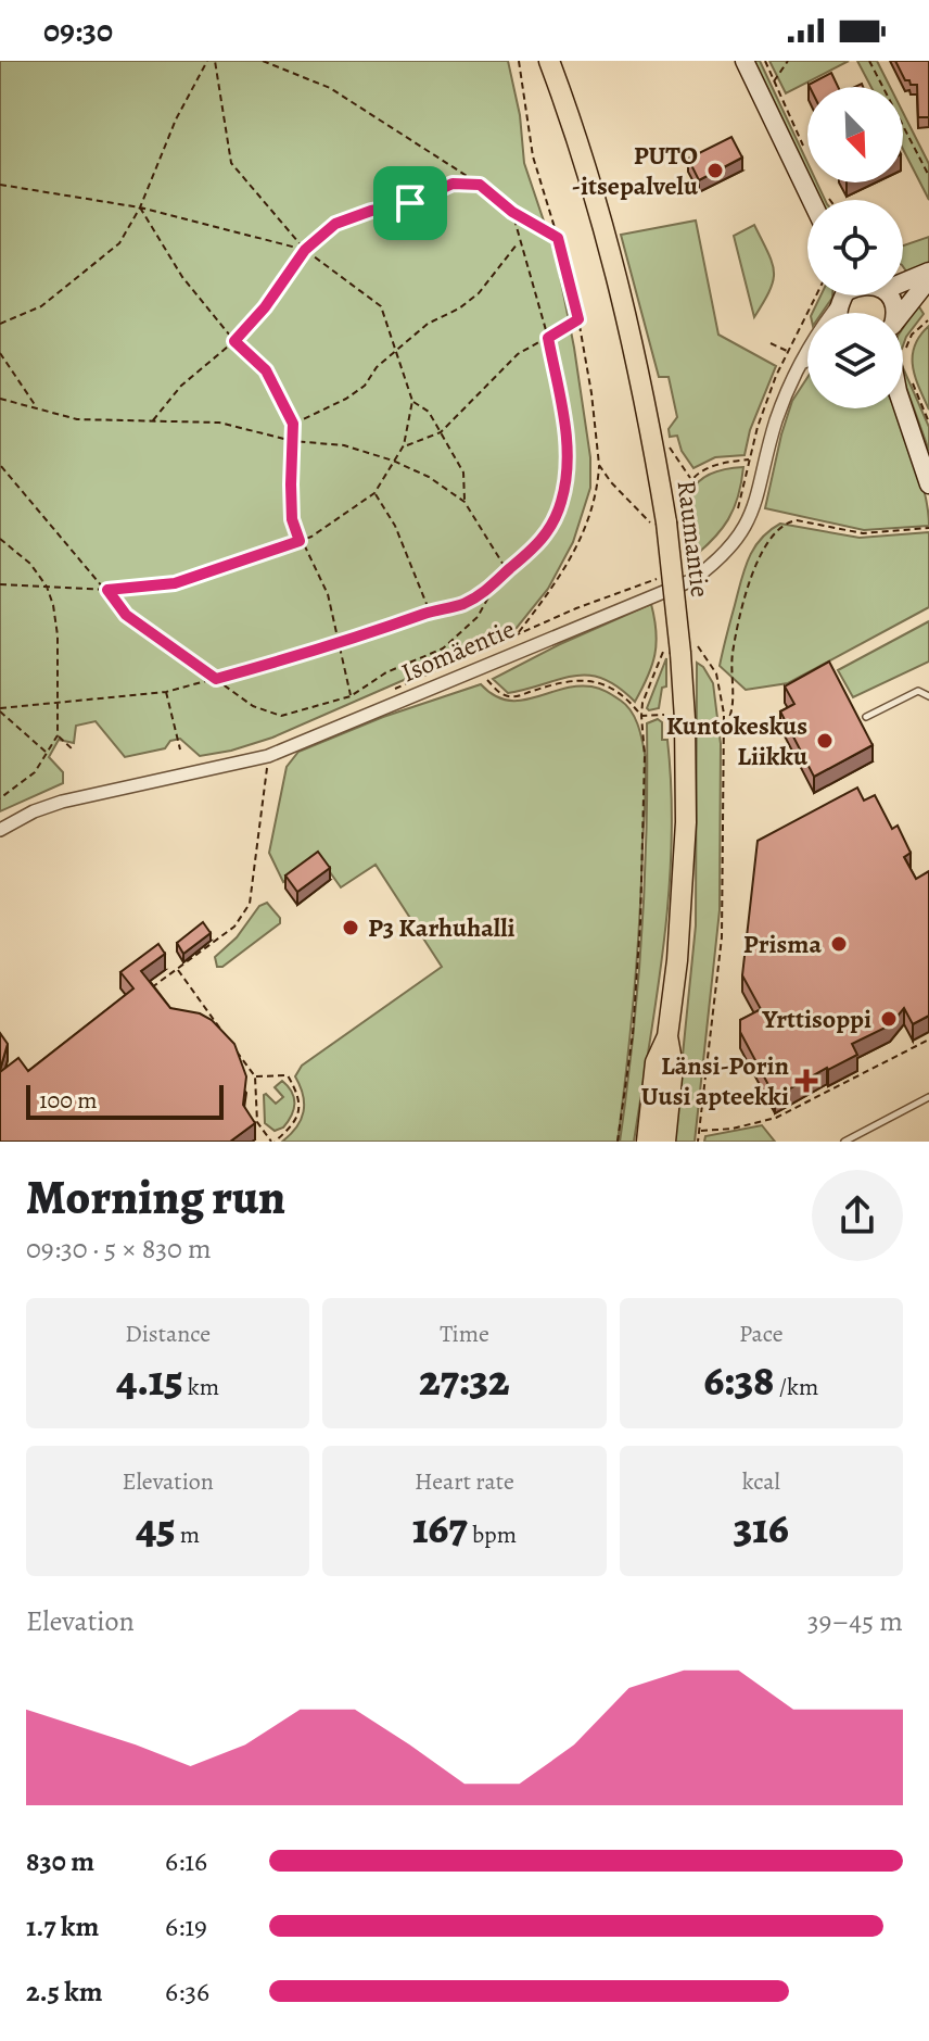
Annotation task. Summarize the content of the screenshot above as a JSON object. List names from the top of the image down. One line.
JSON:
{"streets":{"highway":["Raumantie"],"street":["Isomäentie"]},"places":{"other":["PUTO -itsepalvelu","Kuntokeskus Liikku","P3 Karhuhalli","Prisma","Yrttisoppi"],"health":["Länsi-Porin Uusi apteekki"]},"scale_bar":"100 m","north":"bottom right","page":{"status":"09:30","scale":"100 m","heading":["Morning run","09:30 · 5 × 830 m"],"stats":[["Distance","4.15 km"],["Time","27:32"],["Pace","6:38 /km"],["Elevation","45 m"],["Heart rate","167 bpm"],["kcal","316"]],"chart":["Elevation","39–45 m"],"list":[{"name":"830 m","note":"6:16"},{"name":"1.7 km","note":"6:19"},{"name":"2.5 km","note":"6:36"}]}}
